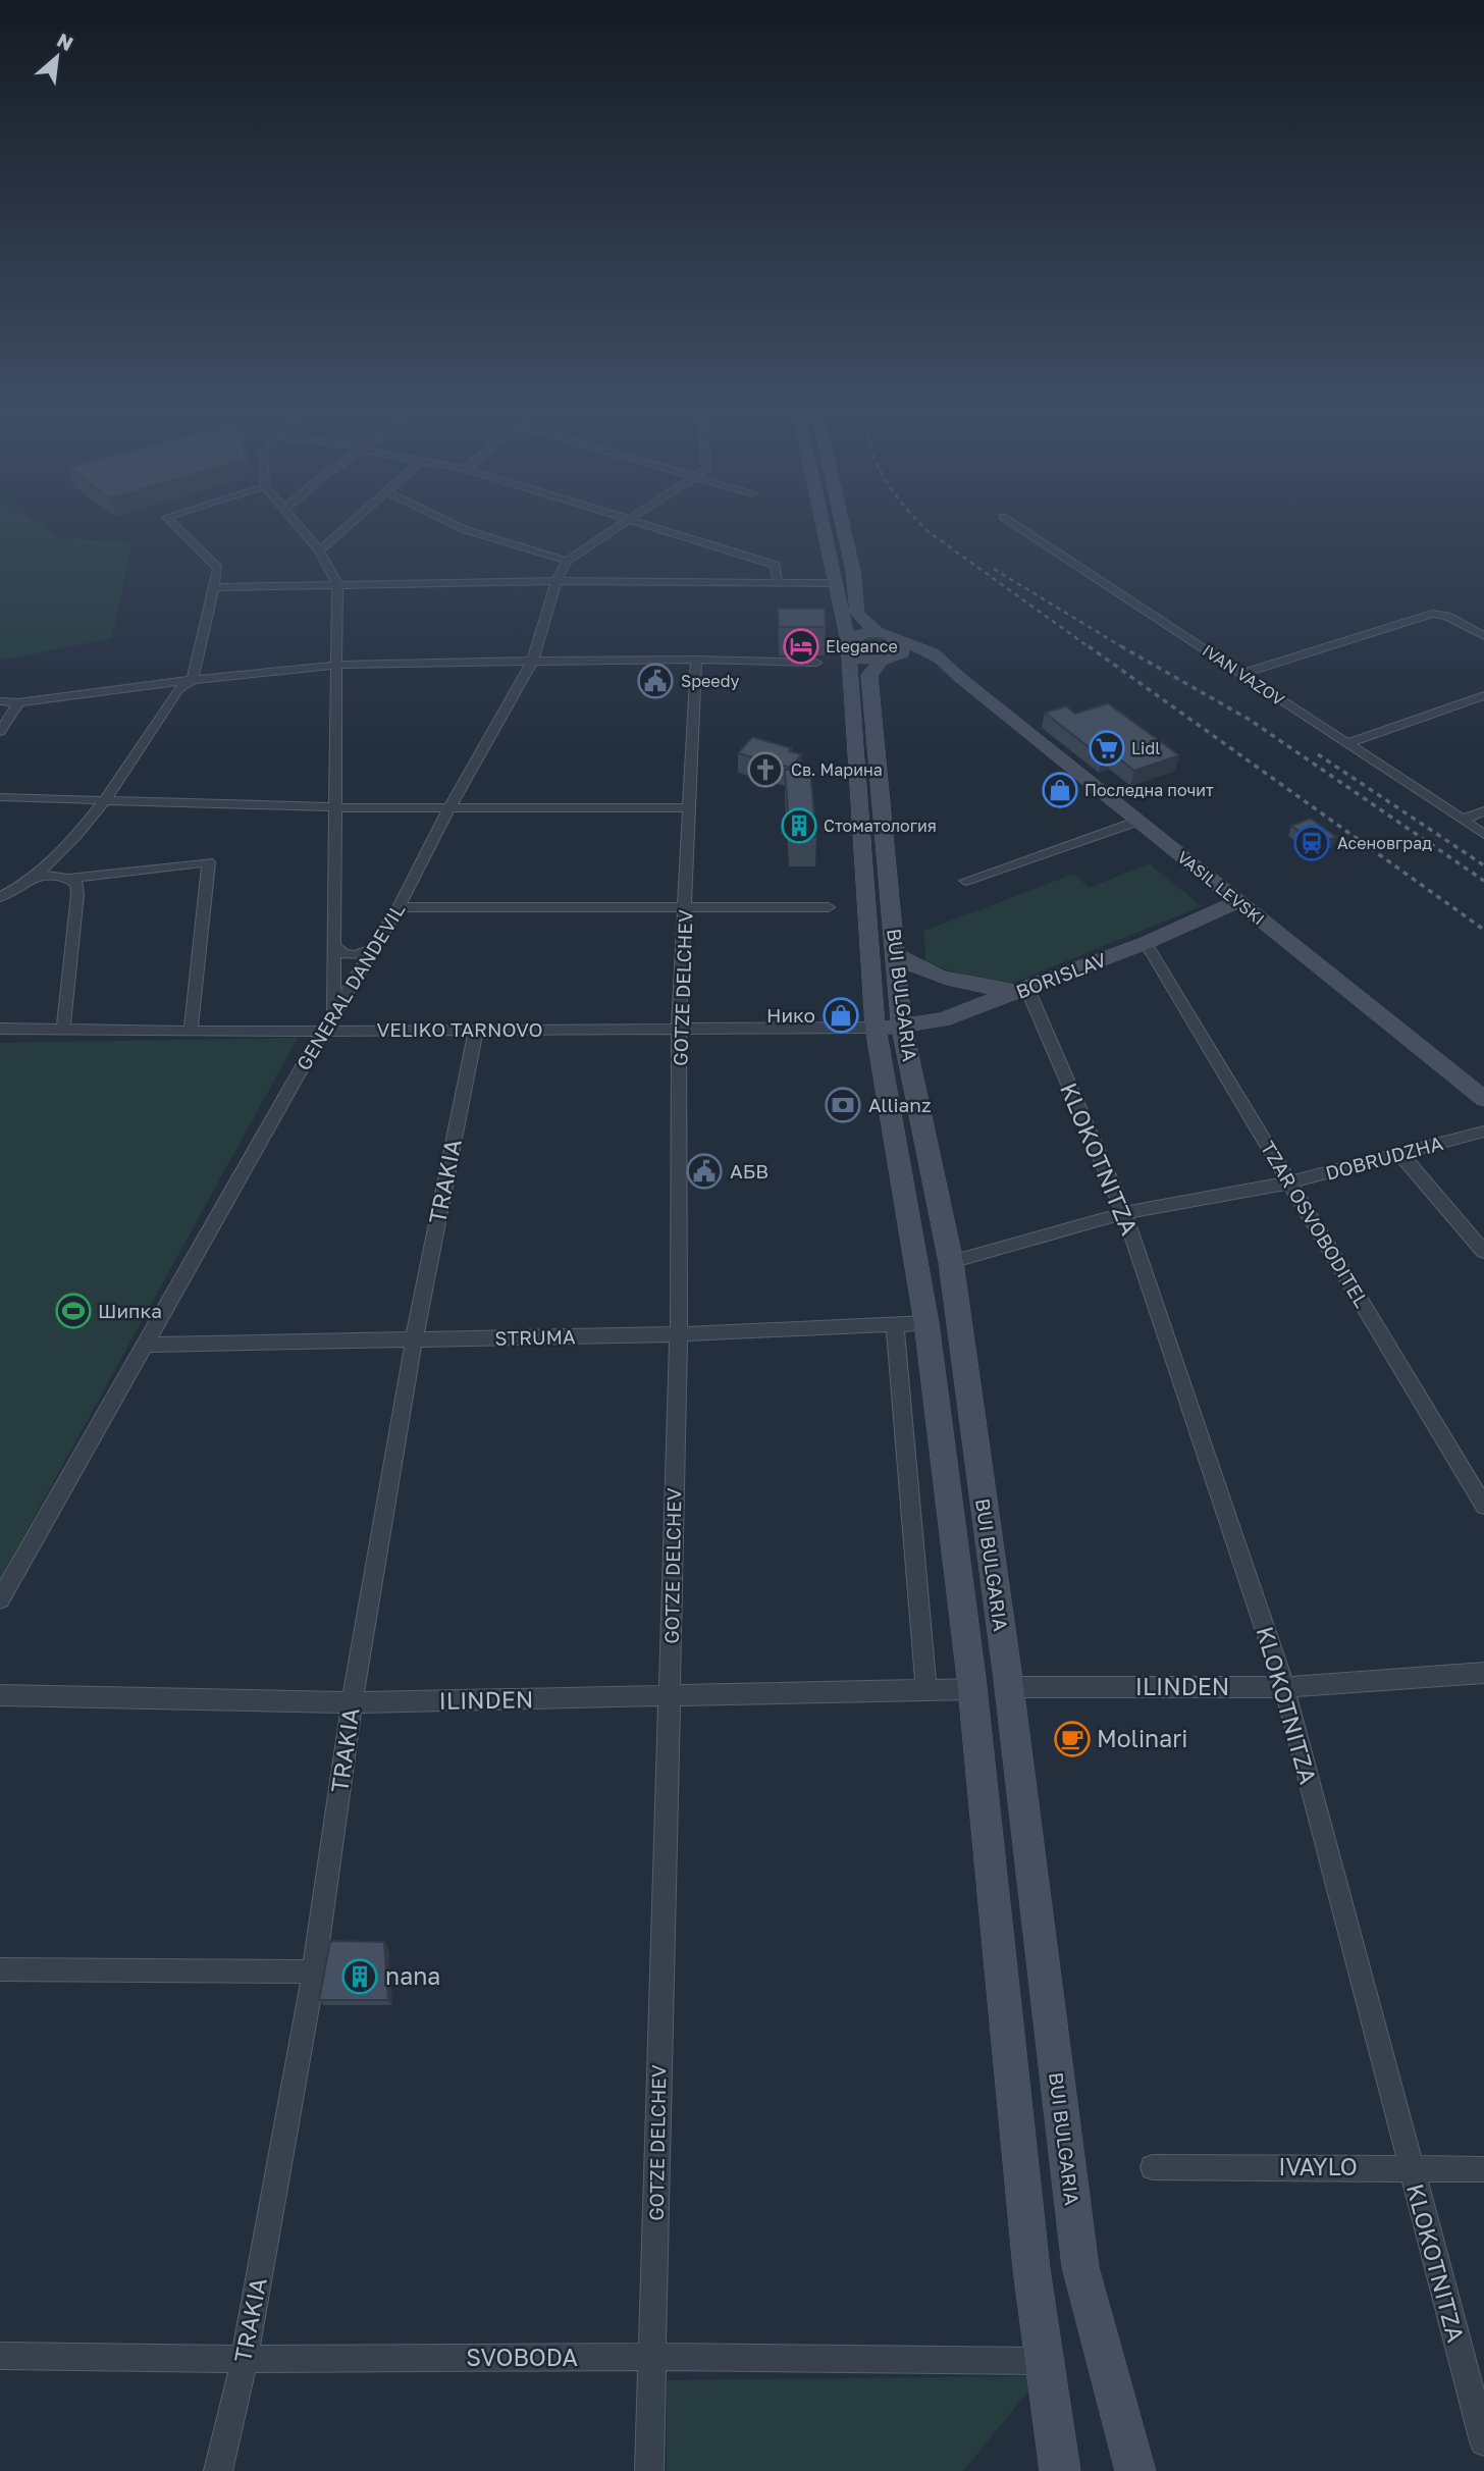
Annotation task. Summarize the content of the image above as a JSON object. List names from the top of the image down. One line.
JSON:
{"streets":{"main road":["VASIL LEVSKI","BORISLAV","BUI BULGARIA"],"street":["IVAN VAZOV","GENERAL DANDEVIL","GOTZE DELCHEV","VELIKO TARNOVO","DOBRUDZHA","KLOKOTNITZA","TRAKIA","TZAR OSVOBODITEL","STRUMA","ILINDEN","IVAYLO","SVOBODA"]},"crossings":[["VASIL LEVSKI","BORISLAV"],["VASIL LEVSKI","BUI BULGARIA"],["BORISLAV","BUI BULGARIA"],["BORISLAV","VELIKO TARNOVO"],["BORISLAV","KLOKOTNITZA"],["BORISLAV","TZAR OSVOBODITEL"],["GENERAL DANDEVIL","VELIKO TARNOVO"],["GENERAL DANDEVIL","STRUMA"],["GOTZE DELCHEV","VELIKO TARNOVO"],["GOTZE DELCHEV","STRUMA"],["GOTZE DELCHEV","ILINDEN"],["GOTZE DELCHEV","SVOBODA"],["BUI BULGARIA","VELIKO TARNOVO"],["BUI BULGARIA","DOBRUDZHA"],["BUI BULGARIA","STRUMA"],["BUI BULGARIA","ILINDEN"],["BUI BULGARIA","SVOBODA"],["VELIKO TARNOVO","TRAKIA"],["DOBRUDZHA","KLOKOTNITZA"],["DOBRUDZHA","TZAR OSVOBODITEL"],["KLOKOTNITZA","ILINDEN"],["KLOKOTNITZA","IVAYLO"],["TRAKIA","STRUMA"],["TRAKIA","ILINDEN"],["TRAKIA","SVOBODA"]],"places":{"hotel":["Elegance"],"public building":["Speedy","АБВ"],"supermarket":["Lidl"],"church":["Св. Марина"],"shop":["Последна почит","Нико"],"building":["Стоматология","nana"],"station":["Асеновград"],"bank":["Allianz"],"sports":["Шипка"],"cafe":["Molinari"]},"north":"top right"}
